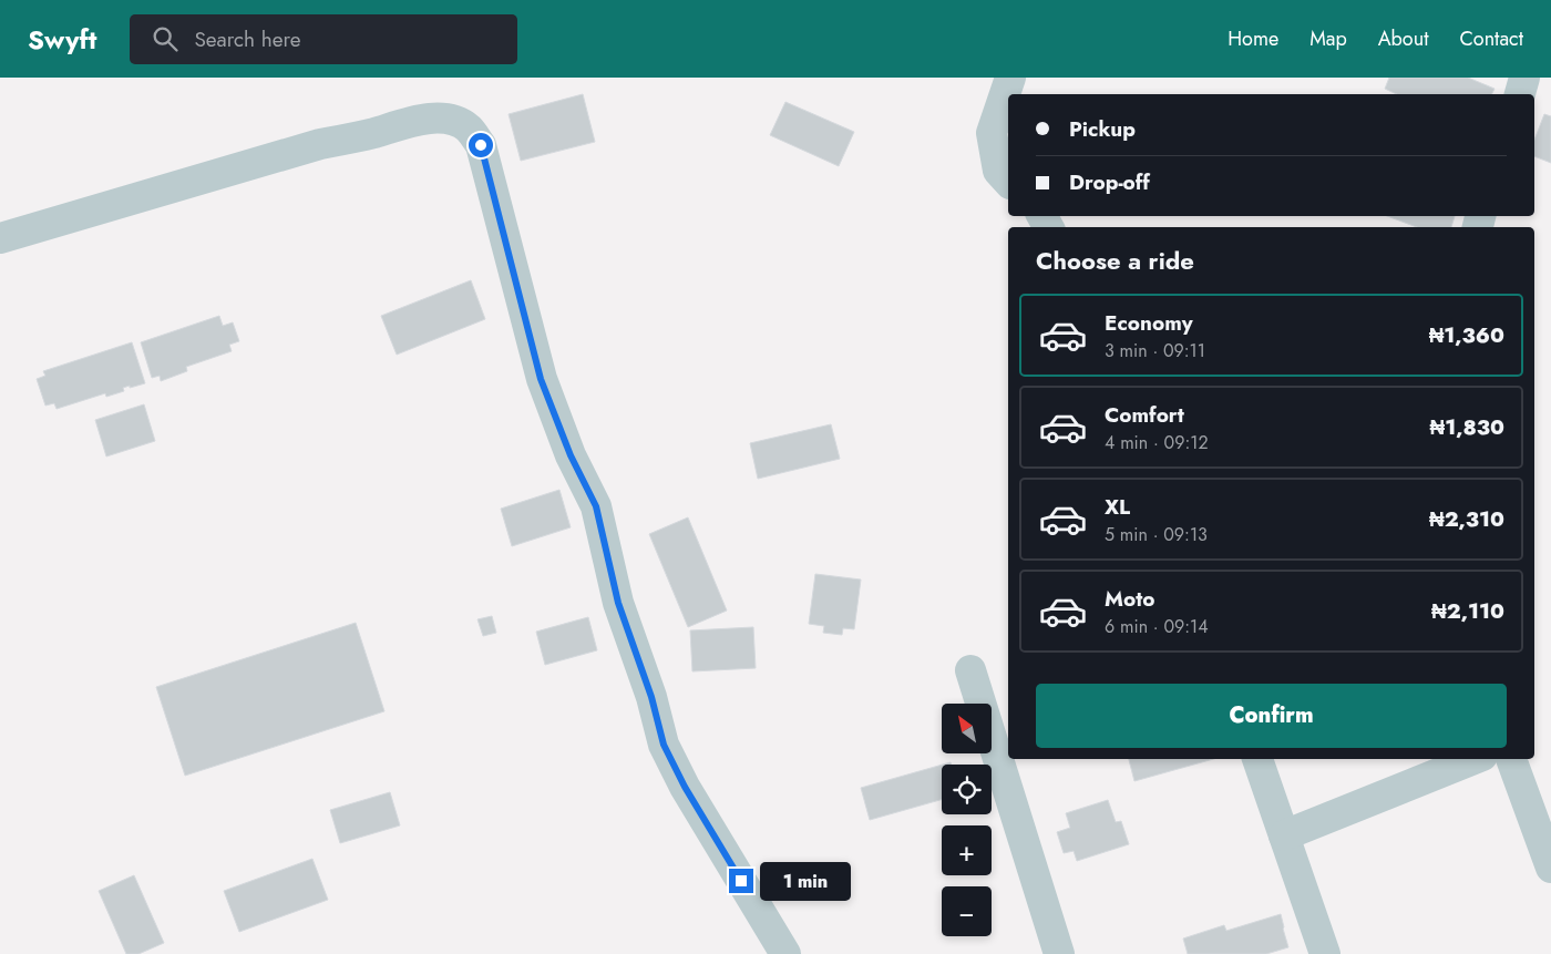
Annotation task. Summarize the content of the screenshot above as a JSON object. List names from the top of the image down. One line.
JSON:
{"north":"top left","page":{"header":"Swyft","search":"Search here","nav":["Home","Map","About","Contact"],"banner":["Pickup","Drop-off"],"heading":"Choose a ride","list":[{"name":"Economy","note":"3 min · 09:11","value":"₦1,360"},{"name":"Comfort","note":"4 min · 09:12","value":"₦1,830"},{"name":"XL","note":"5 min · 09:13","value":"₦2,310"},{"name":"Moto","note":"6 min · 09:14","value":"₦2,110"}],"buttons":"Confirm","map_buttons":["+","−"],"bubble":"1 min"}}
